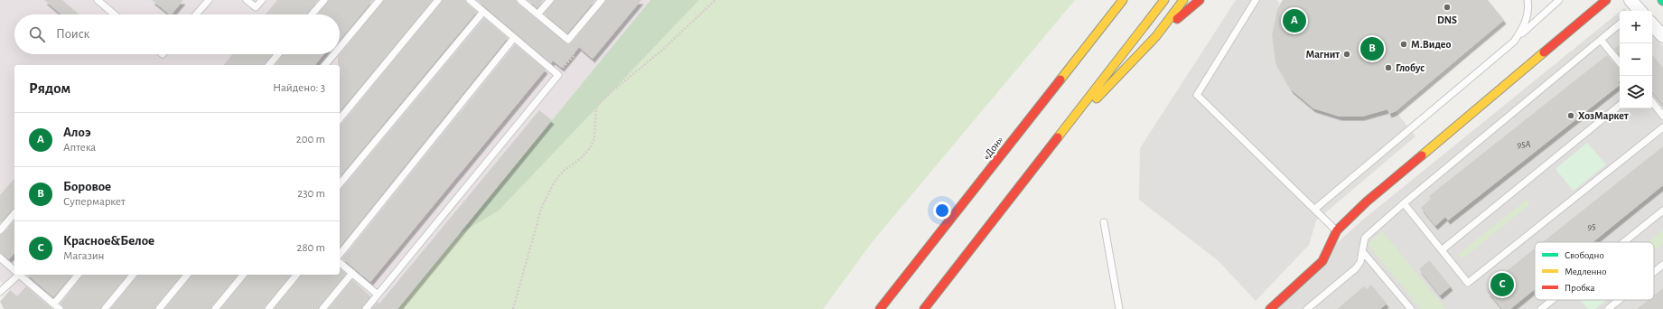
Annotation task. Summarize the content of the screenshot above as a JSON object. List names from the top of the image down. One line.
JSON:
{"streets":{"main road":["«Дон»"]},"places":["DNS","М.Видео","Магнит","Глобус","ХозМаркет"],"house_numbers":["95А","95"],"legend":["Свободно","Медленно","Пробка"],"page":{"pins":["A","B","C"],"map_buttons":["+","−"],"search":"Поиск","heading":["Рядом","Найдено: 3"],"list":[{"mark":"A","name":"Алоэ","note":"Аптека","value":"200 m"},{"mark":"B","name":"Боровое","note":"Супермаркет","value":"230 m"},{"mark":"C","name":"Красное&Белое","note":"Магазин","value":"280 m"}]}}
